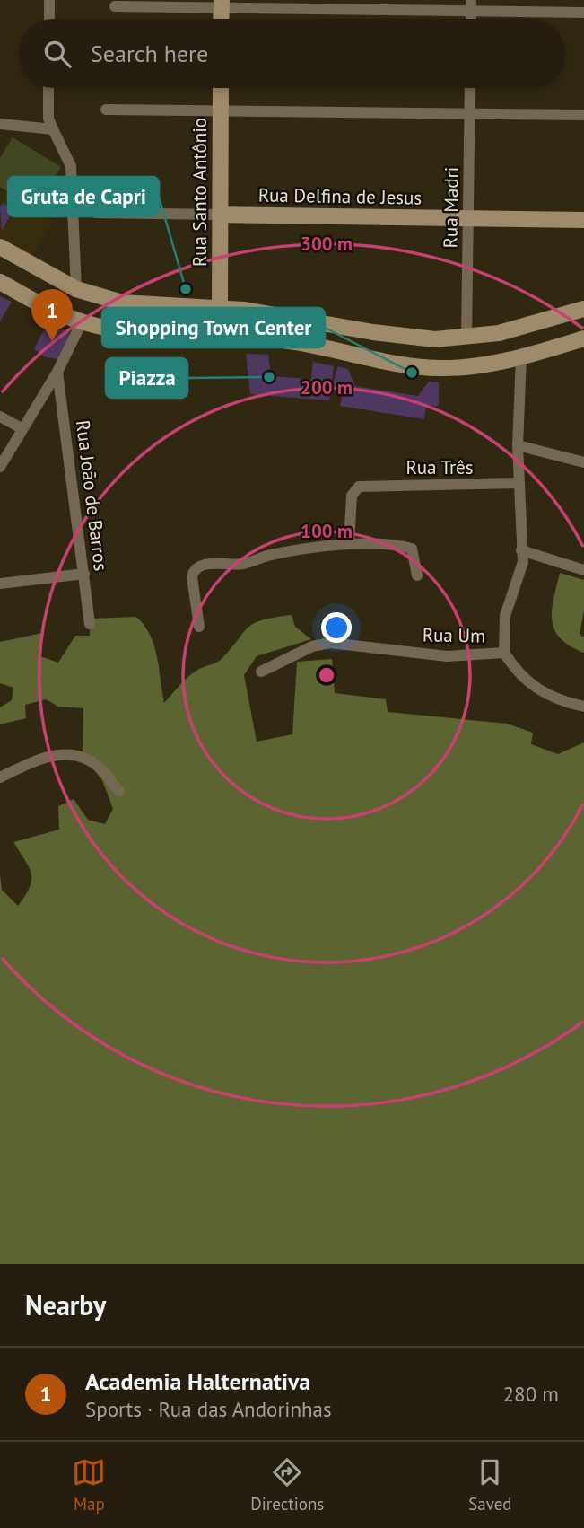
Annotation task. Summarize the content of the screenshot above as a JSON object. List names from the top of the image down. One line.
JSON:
{"streets":{"main road":["Rua Santo Antônio","Rua Delfina de Jesus"],"street":["Rua Madri","Rua Três","Rua João de Barros","Rua Um"]},"crossings":[["Rua Santo Antônio","Rua Delfina de Jesus"],["Rua Delfina de Jesus","Rua Madri"],["Rua Três","Rua Um"]],"places":["Gruta de Capri","Shopping Town Center","Piazza"],"page":{"search":"Search here","pins":"1","heading":"Nearby","list":[{"mark":"1","name":"Academia Halternativa","note":"Sports · Rua das Andorinhas","value":"280 m"}],"nav":["Map","Directions","Saved"]},"rings":["300 m","200 m","100 m"]}
